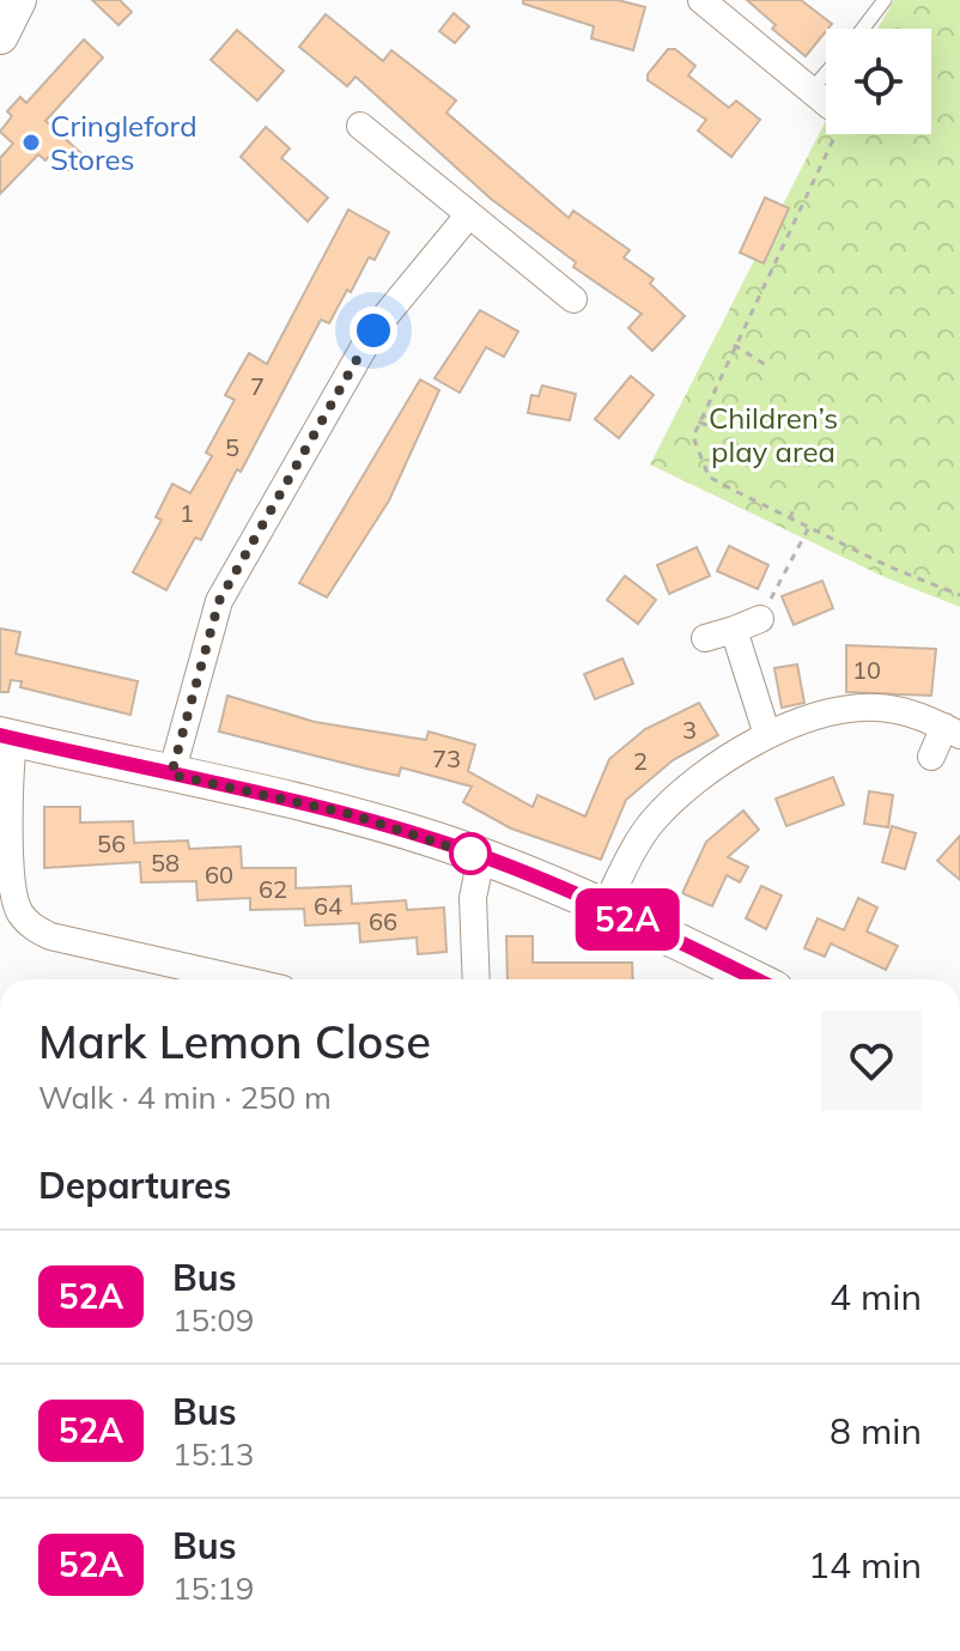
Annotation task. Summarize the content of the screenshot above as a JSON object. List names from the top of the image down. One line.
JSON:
{"parks":["Children’s play area"],"places":["Cringleford Stores"],"lines":["bus line 52A"],"house_numbers":["7","5","1","10","3","73","2","56","58","60","62","64","66"],"page":{"on_map":"52A","heading":[["Mark Lemon Close","Walk · 4 min · 250 m"],"Departures"],"list":[{"mark":"52A","name":"Bus","note":"15:09","value":"4 min"},{"mark":"52A","name":"Bus","note":"15:13","value":"8 min"},{"mark":"52A","name":"Bus","note":"15:19","value":"14 min"}]}}
